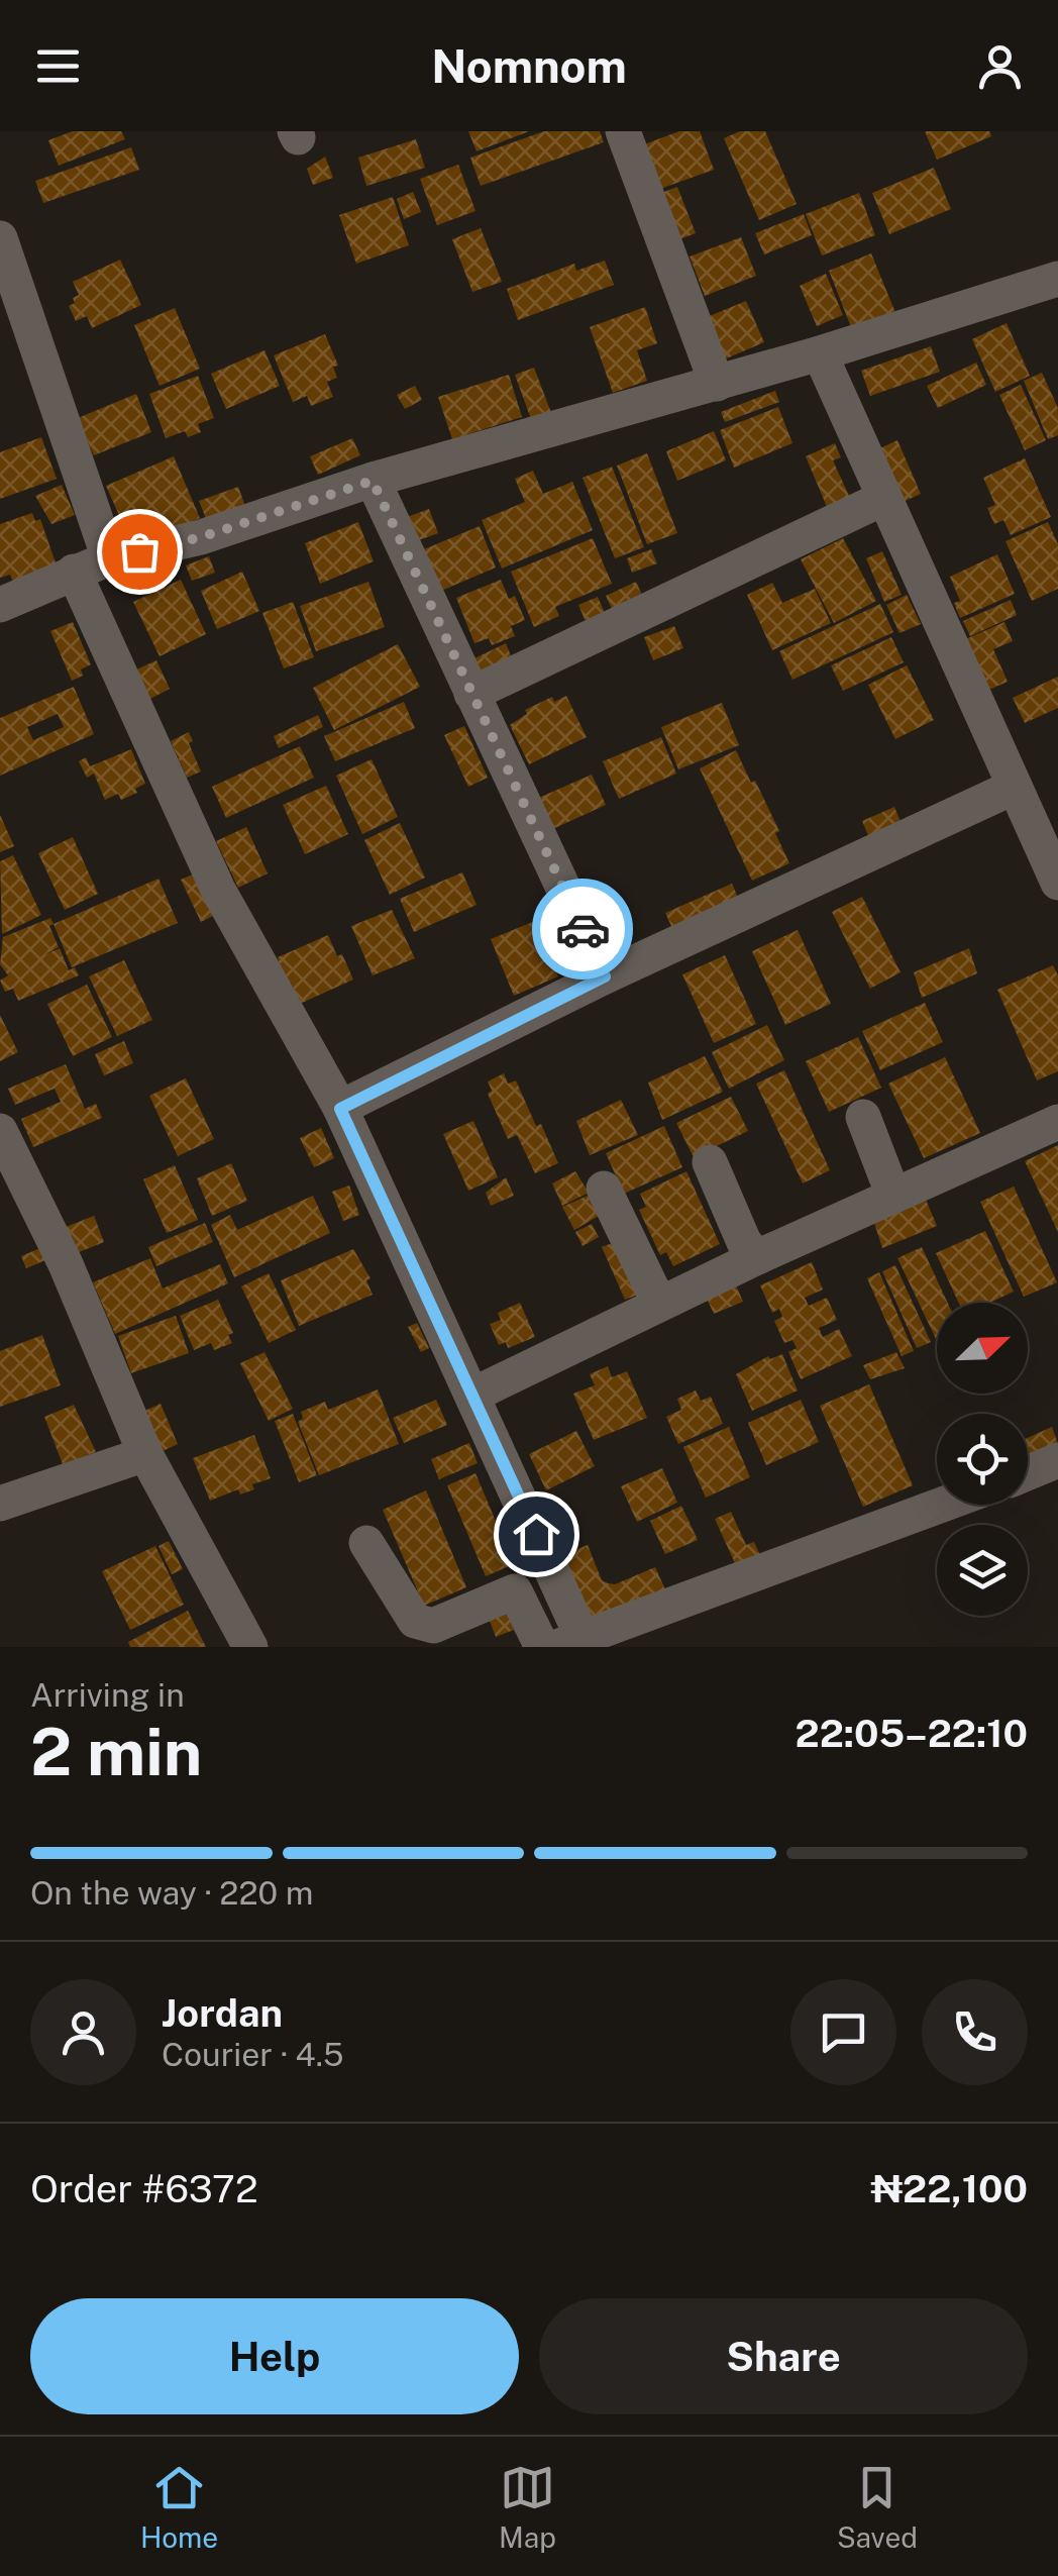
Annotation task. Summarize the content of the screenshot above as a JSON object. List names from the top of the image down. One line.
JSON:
{"north":"top right","page":{"header":"Nomnom","heading":["2 min","Arriving in","22:05–22:10"],"panel":["Jordan","Courier · 4.5","Order #6372","₦22,100"],"bar":"On the way · 220 m","buttons":["Help","Share"],"tabs":["Home","Map","Saved"]}}
